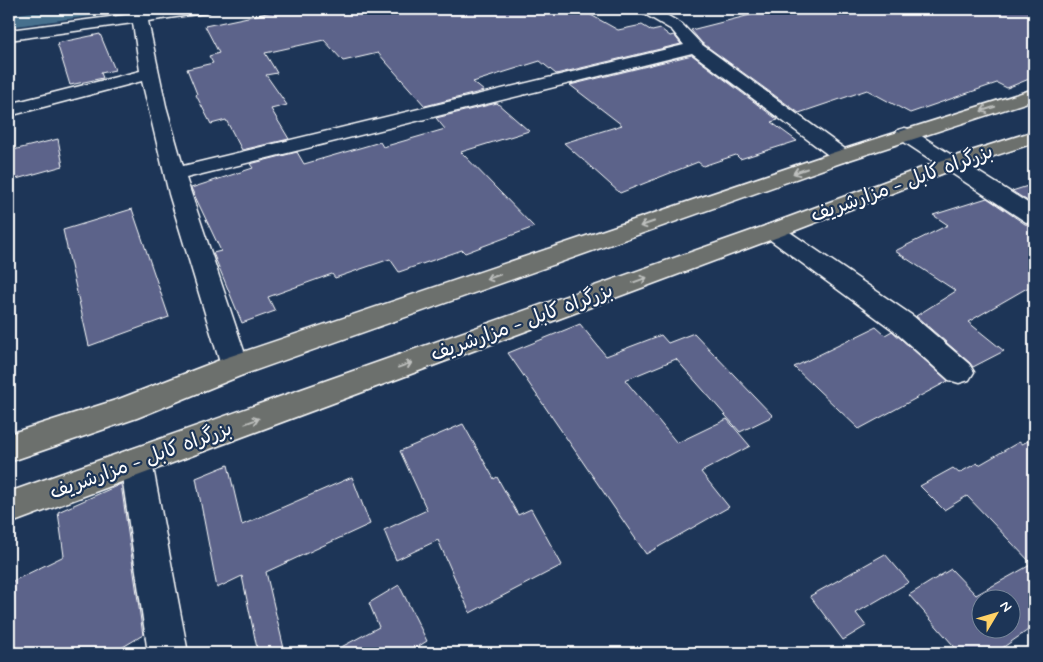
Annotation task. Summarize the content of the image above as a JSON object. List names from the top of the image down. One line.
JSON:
{"streets":{"highway":["بزرگراه کابل - مزارشریف"]},"north":"top right"}
